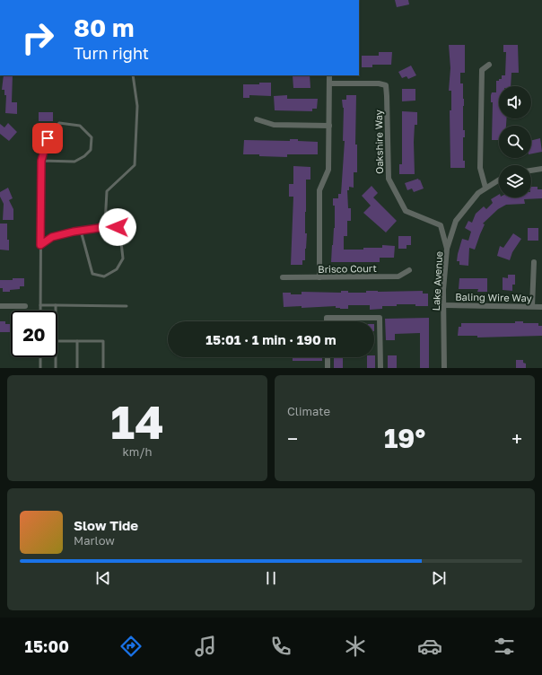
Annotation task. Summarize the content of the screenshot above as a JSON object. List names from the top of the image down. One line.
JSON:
{"streets":{"street":["Oakshire Way","Brisco Court","Lake Avenue","Baling Wire Way"]},"crossings":[["Oakshire Way","Lake Avenue"],["Lake Avenue","Baling Wire Way"]],"page":{"turn":["80 m","Turn right"],"limit":"20","trip":"15:01 · 1 min · 190 m","tile":[["14","km/h"],"Climate"],"heat":["−","19°","+"],"song":["Slow Tide","Marlow"],"tabs":"15:00"}}
